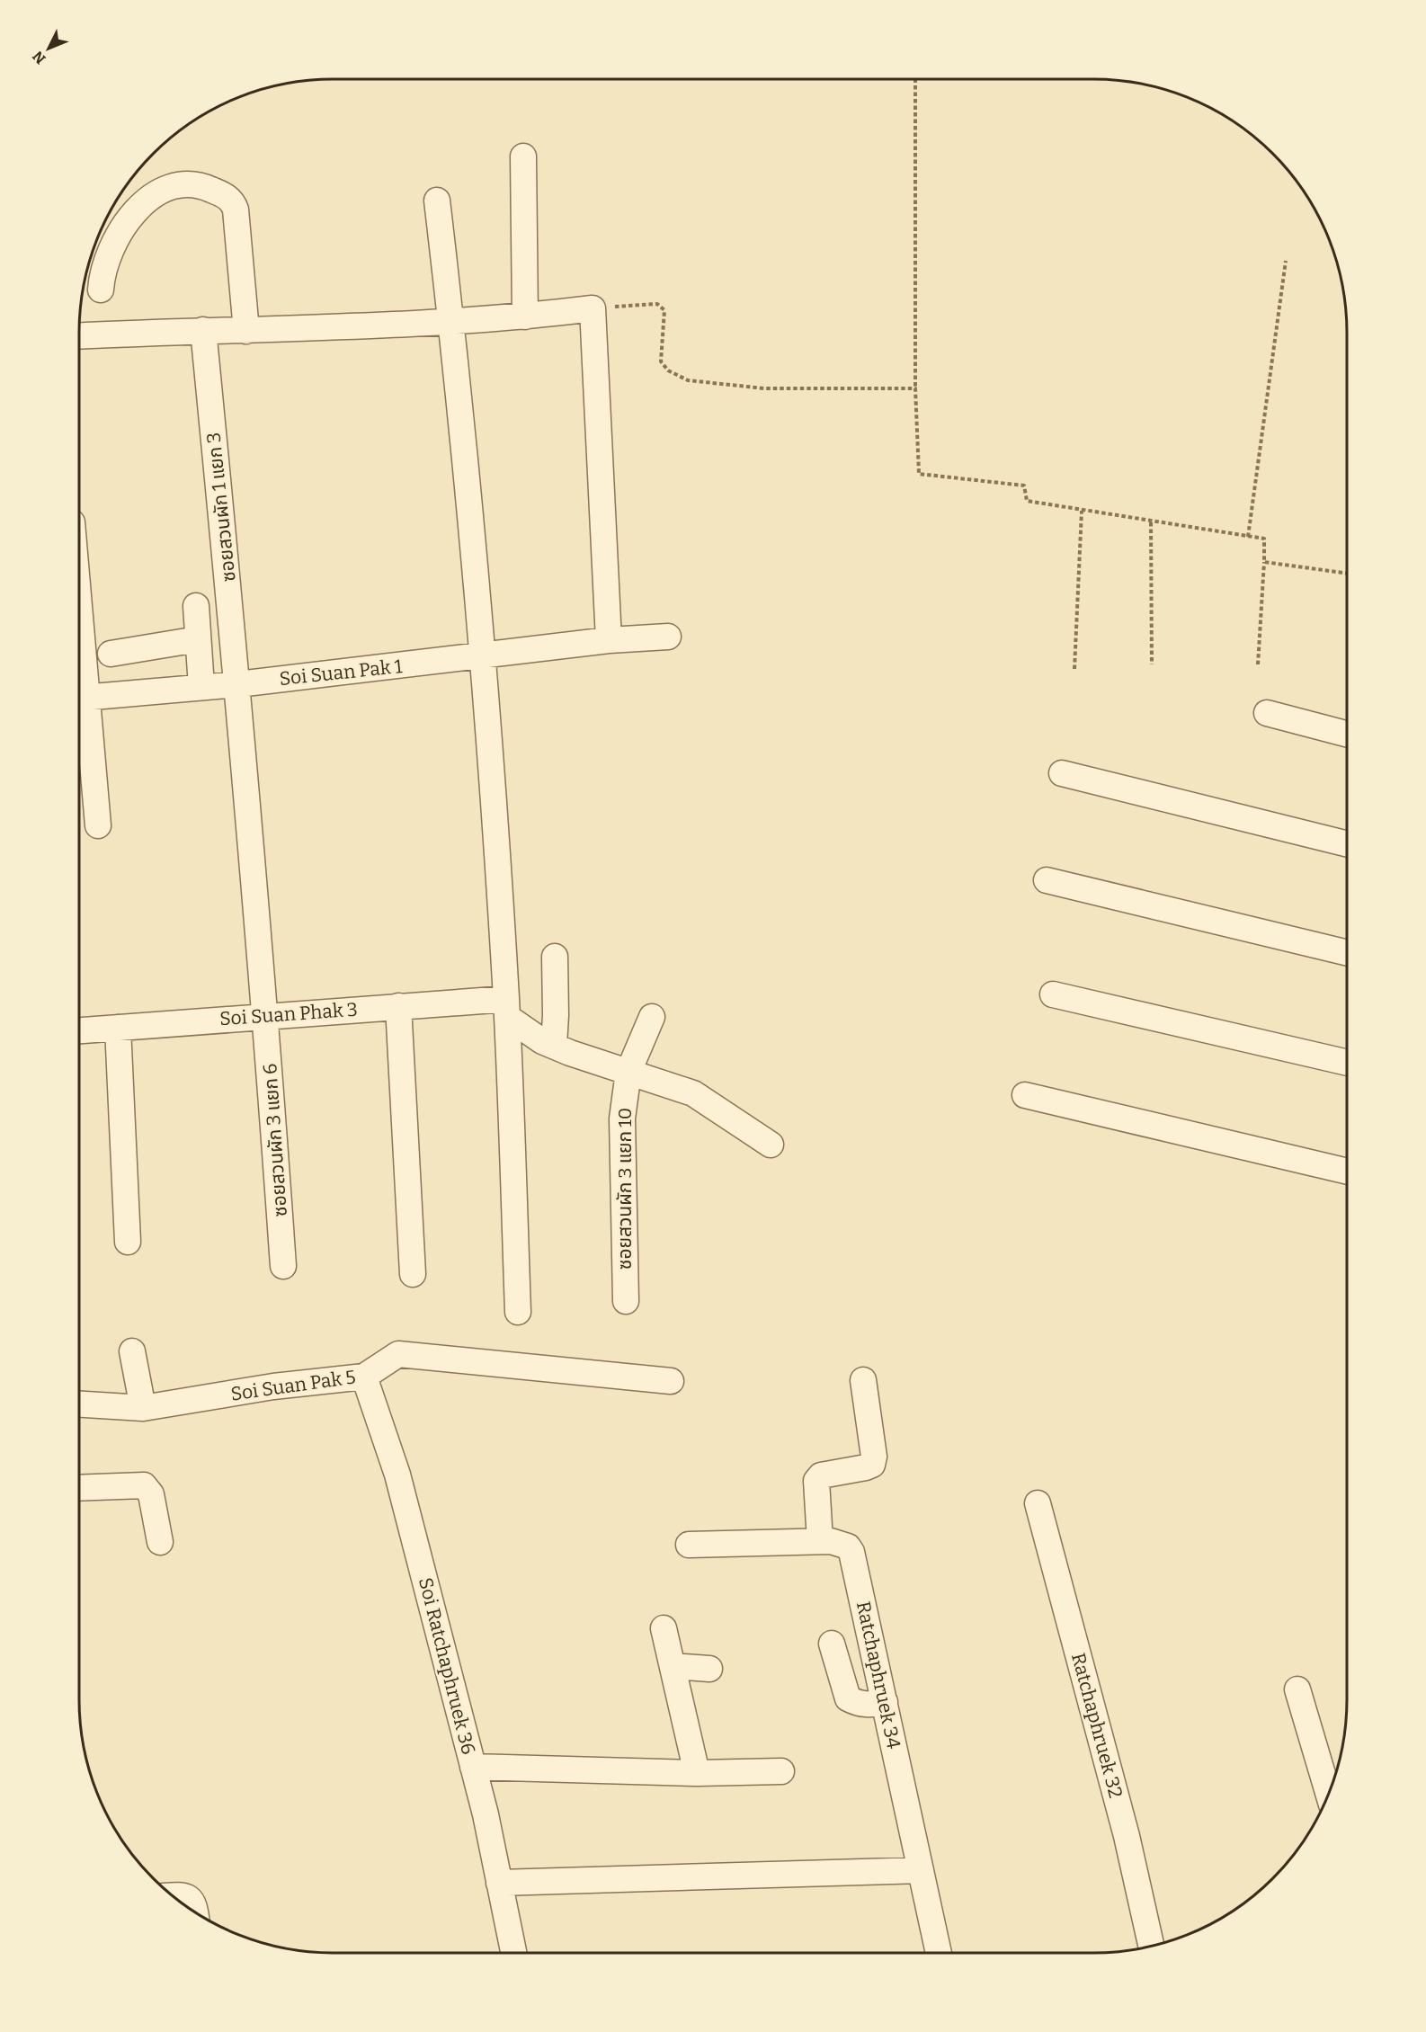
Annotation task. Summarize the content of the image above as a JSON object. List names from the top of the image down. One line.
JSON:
{"streets":{"street":["ซอยสวนผัก 1 แยก 3","Soi Suan Pak 1","Soi Suan Phak 3","ซอยสวนผัก 3 แยก 6","ซอยสวนผัก 3 แยก 10","Soi Suan Pak 5","Soi Ratchaphruek 36","Ratchaphruek 34","Ratchaphruek 32"]},"crossings":[["ซอยสวนผัก 1 แยก 3","Soi Suan Pak 1"],["ซอยสวนผัก 1 แยก 3","Soi Suan Phak 3"],["ซอยสวนผัก 1 แยก 3","ซอยสวนผัก 3 แยก 6"],["Soi Suan Phak 3","ซอยสวนผัก 3 แยก 6"],["Soi Suan Pak 5","Soi Ratchaphruek 36"]],"north":"bottom left"}
